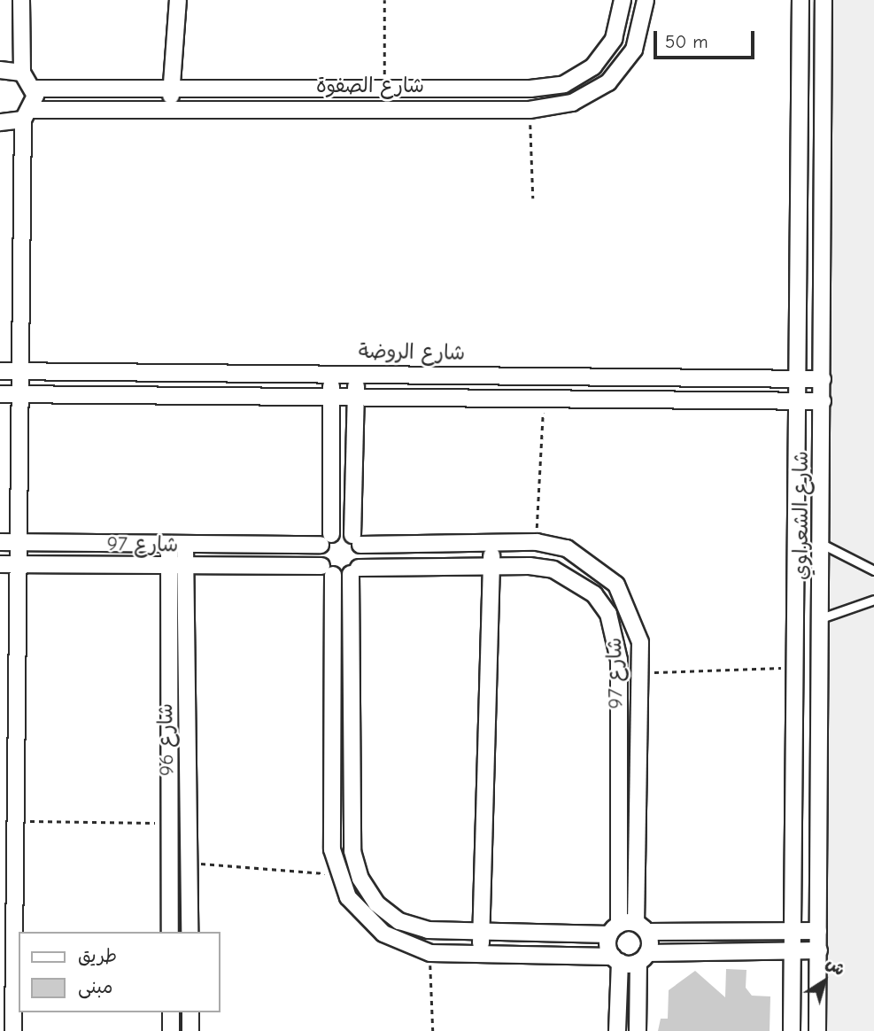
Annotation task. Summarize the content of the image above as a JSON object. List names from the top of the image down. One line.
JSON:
{"streets":{"street":["شارع الصفوة","شارع الروضة","شارع الشعراوي","شارع 97","شارع 96"]},"crossings":[["شارع الروضة","شارع الشعراوي"],["شارع 97","شارع 96"]],"legend":["طريق","مبنى"],"scale_bar":"50 m","north":"top right"}
